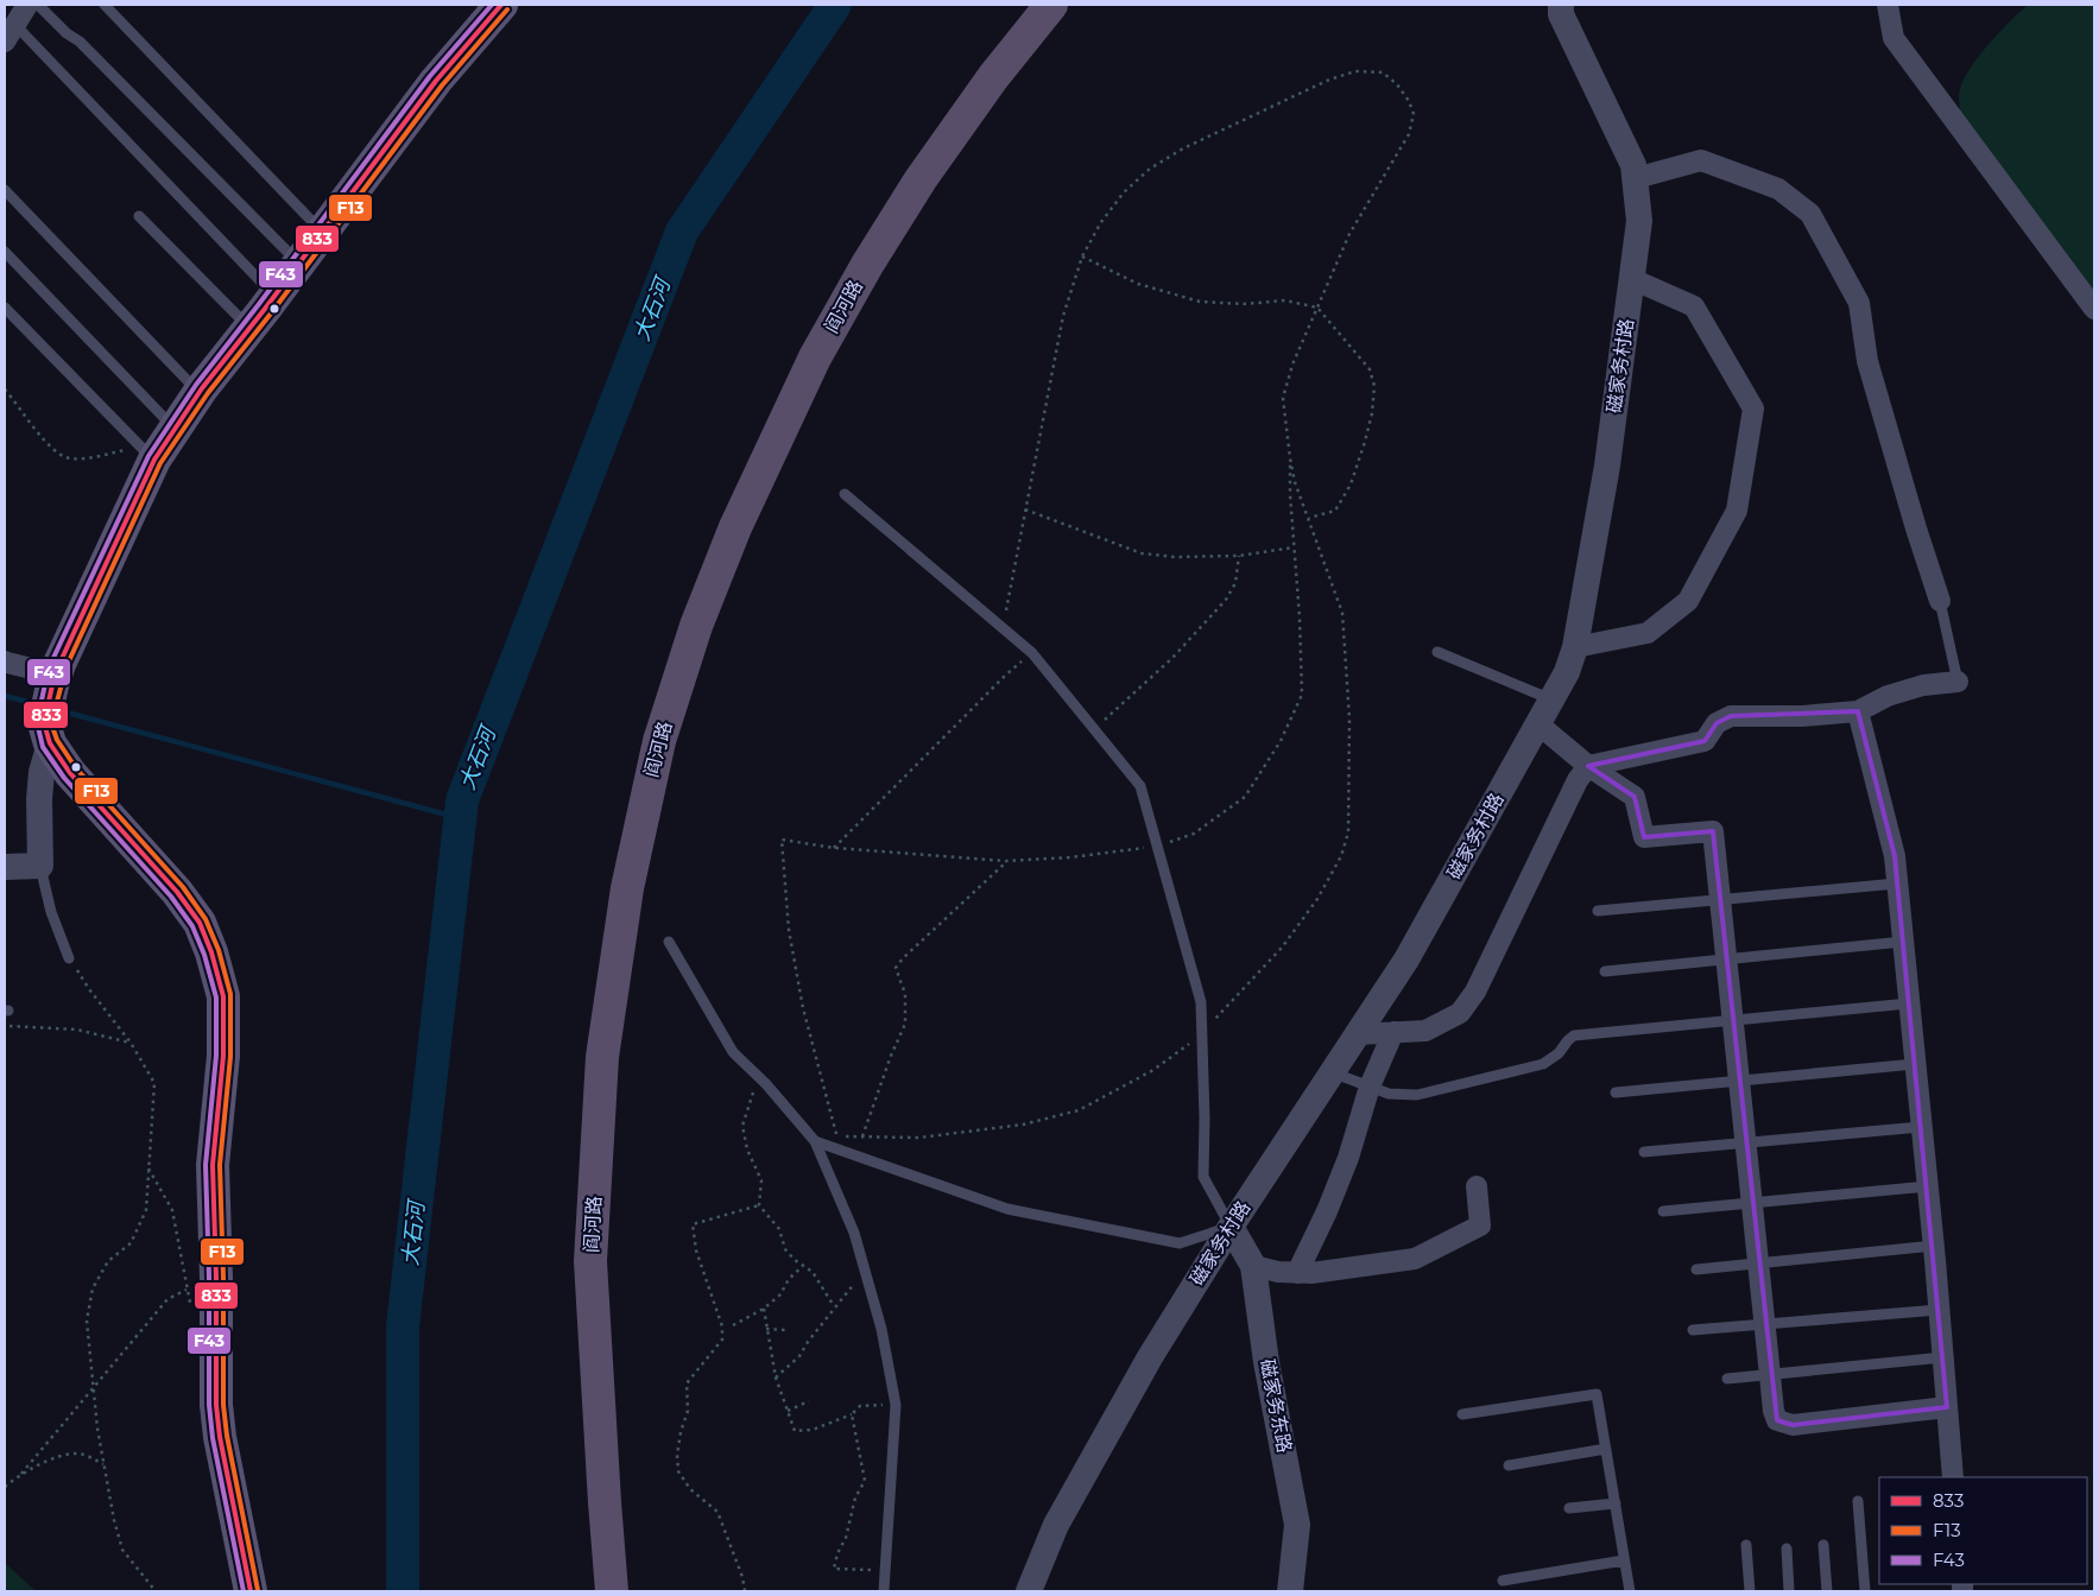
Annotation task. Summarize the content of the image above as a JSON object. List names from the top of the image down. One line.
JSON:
{"streets":{"highway":["阎河路"],"street":["磁家务村路","磁家务东路"]},"crossings":[["磁家务村路","磁家务东路"]],"water":["大石河"],"lines":["transit line 833","transit line F43","transit line F13"],"legend":["833","F13","F43"]}
